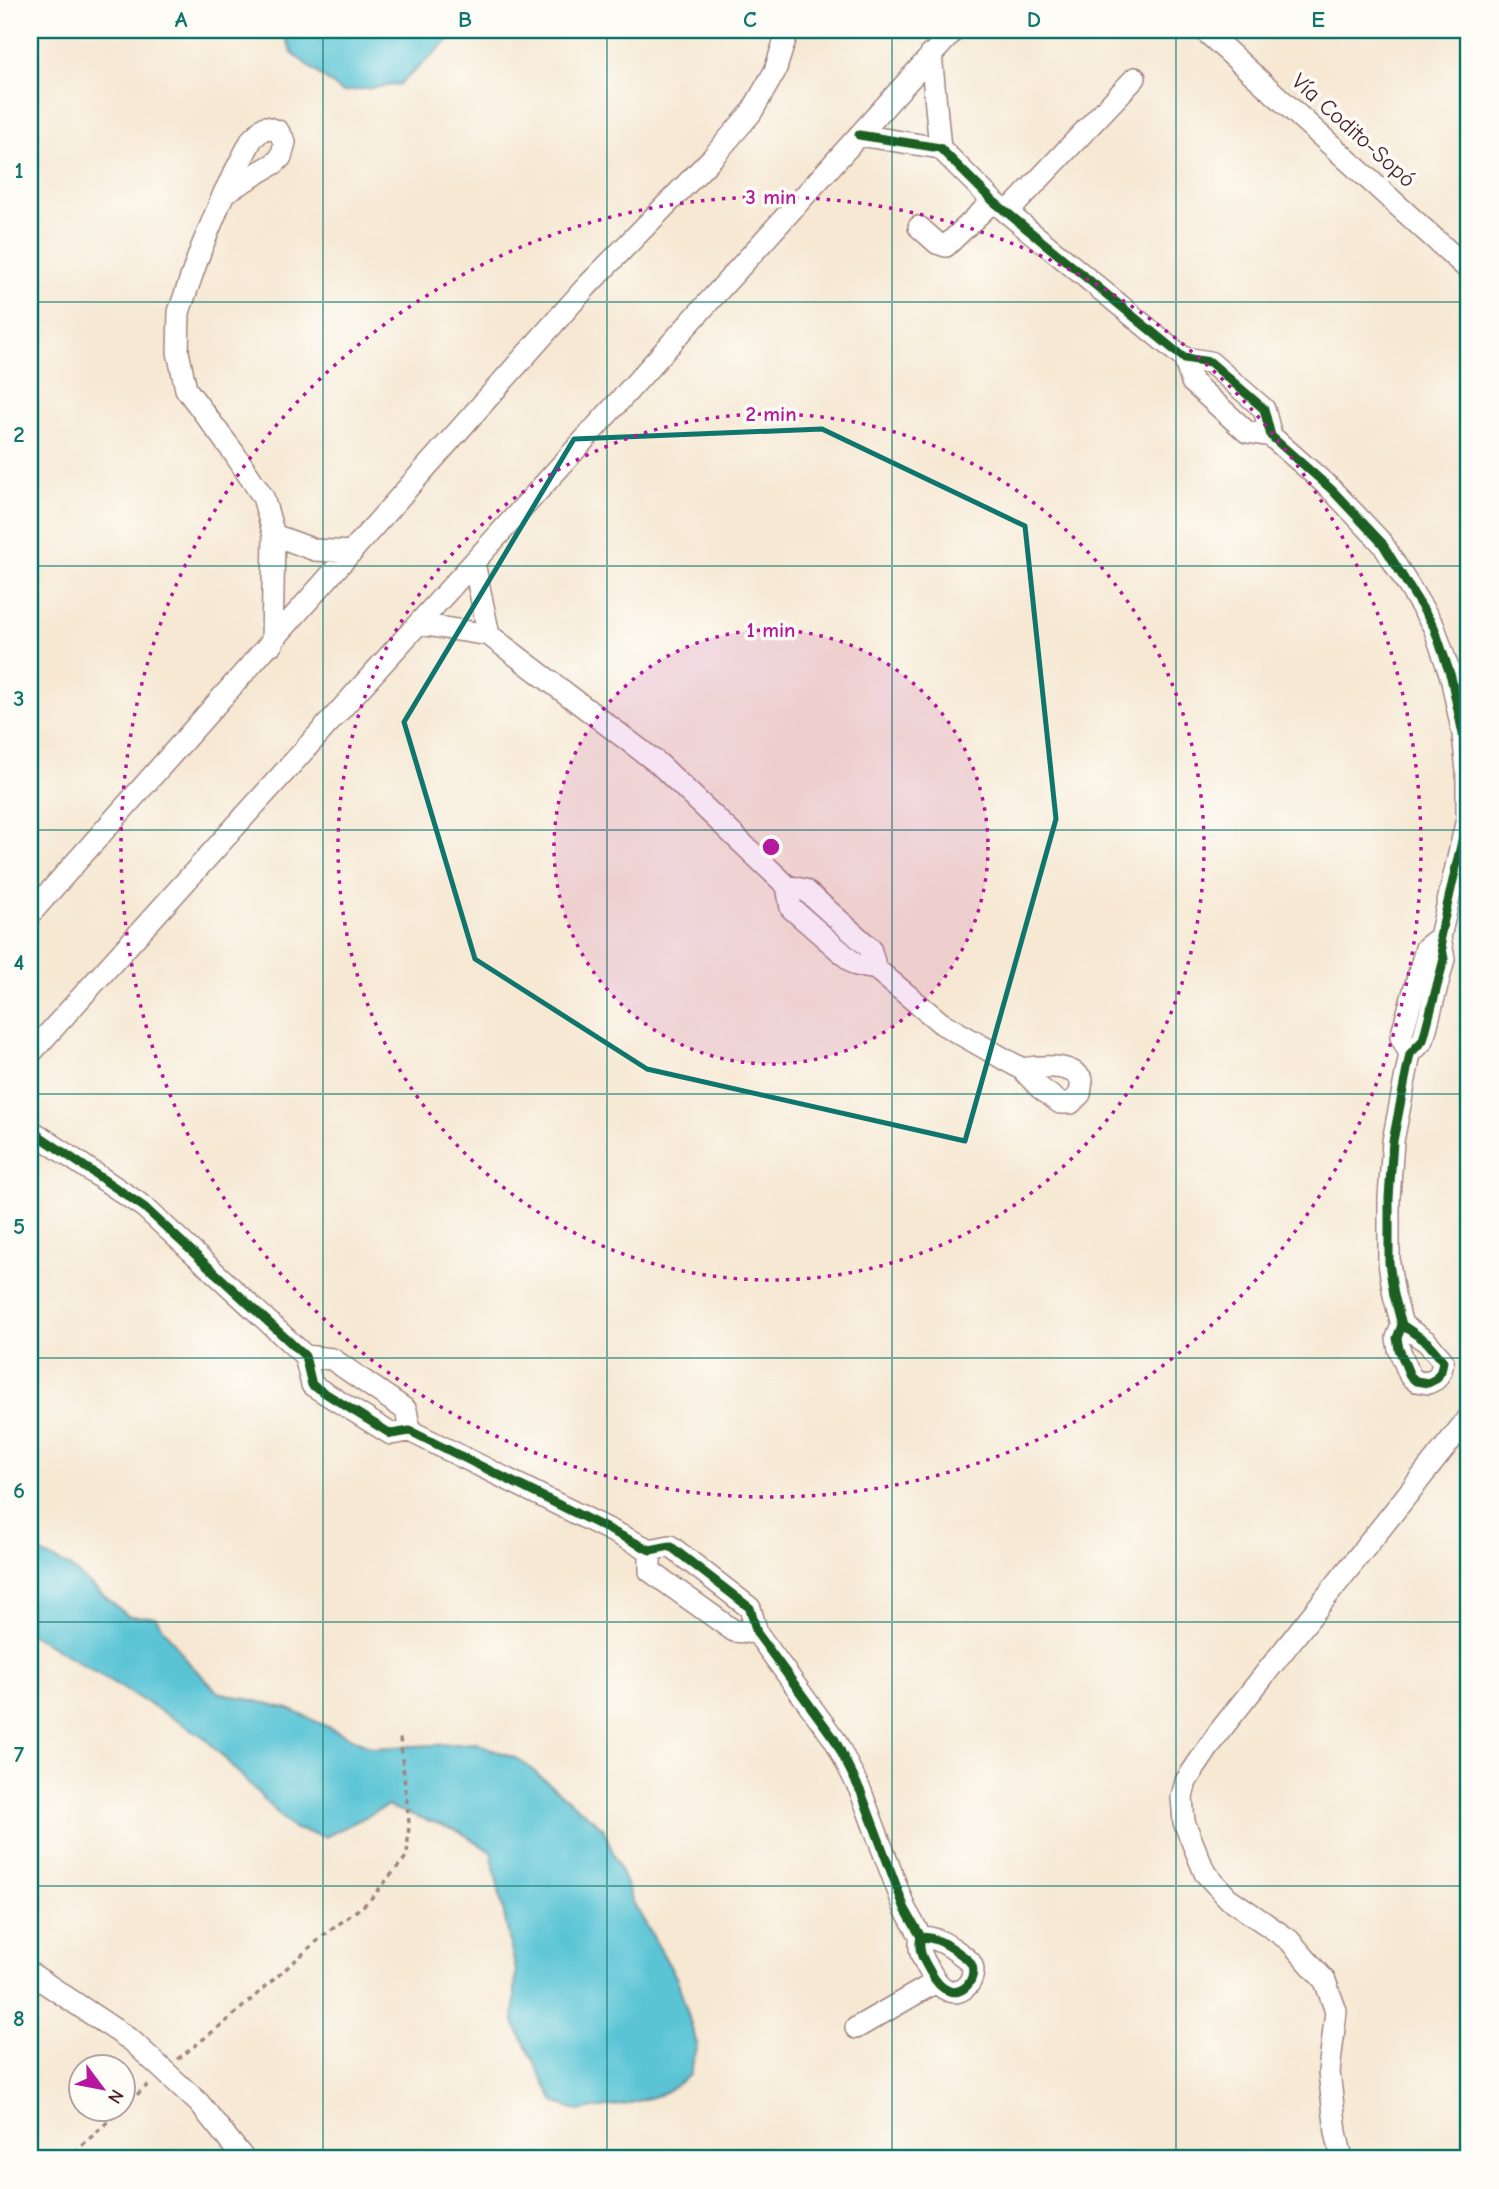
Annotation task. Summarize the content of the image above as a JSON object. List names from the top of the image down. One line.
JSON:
{"streets":{"street":["Vía Codito-Sopó"]},"north":"bottom right","grid":{"columns":["A","B","C","D","E"],"rows":["1","2","3","4","5","6","7","8"]},"rings":["3 min","2 min","1 min"]}
